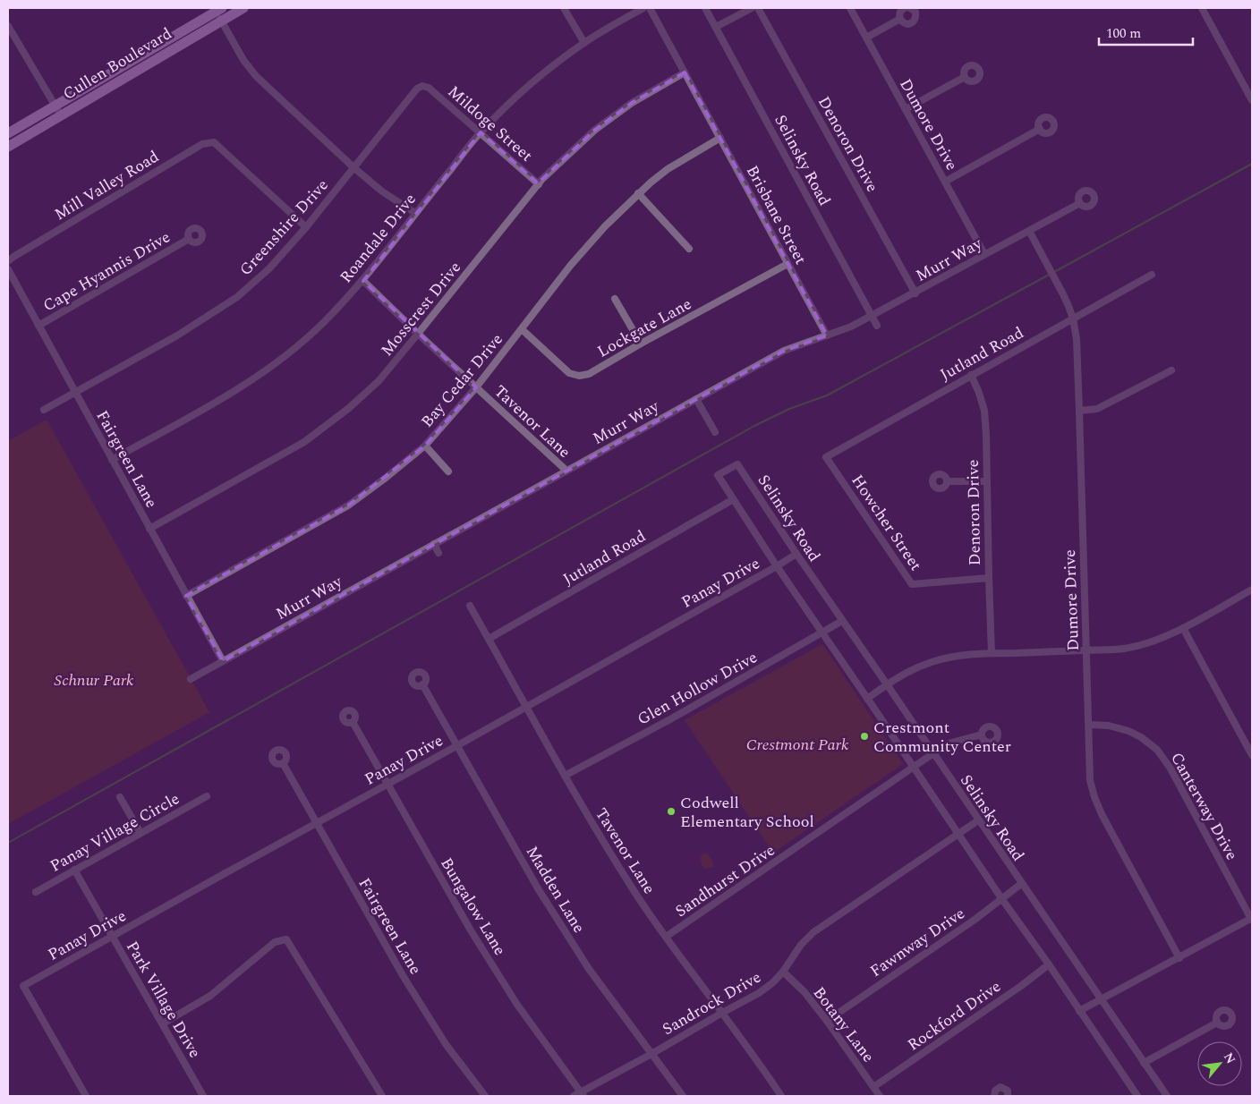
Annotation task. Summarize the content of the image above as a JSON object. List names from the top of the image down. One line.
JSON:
{"streets":{"main road":["Cullen Boulevard"],"street":["Mildoge Street","Dumore Drive","Denoron Drive","Selinsky Road","Mill Valley Road","Brisbane Street","Greenshire Drive","Roandale Drive","Murr Way","Cape Hyannis Drive","Mosscrest Drive","Lockgate Lane","Jutland Road","Bay Cedar Drive","Tavenor Lane","Fairgreen Lane","Howcher Street","Panay Drive","Glen Hollow Drive","Canterway Drive","Panay Village Circle","Sandhurst Drive","Madden Lane","Bungalow Lane","Fawnway Drive","Park Village Drive","Sandrock Drive","Rockford Drive","Botany Lane"]},"crossings":[["Mildoge Street","Greenshire Drive"],["Mildoge Street","Roandale Drive"],["Mildoge Street","Mosscrest Drive"],["Dumore Drive","Murr Way"],["Dumore Drive","Jutland Road"],["Dumore Drive","Canterway Drive"],["Denoron Drive","Murr Way"],["Denoron Drive","Jutland Road"],["Denoron Drive","Howcher Street"],["Selinsky Road","Murr Way"],["Selinsky Road","Jutland Road"],["Selinsky Road","Panay Drive"],["Selinsky Road","Glen Hollow Drive"],["Selinsky Road","Sandhurst Drive"],["Selinsky Road","Fawnway Drive"],["Selinsky Road","Sandrock Drive"],["Mill Valley Road","Greenshire Drive"],["Brisbane Street","Murr Way"],["Brisbane Street","Mosscrest Drive"],["Brisbane Street","Lockgate Lane"],["Brisbane Street","Bay Cedar Drive"],["Greenshire Drive","Fairgreen Lane"],["Roandale Drive","Tavenor Lane"],["Roandale Drive","Fairgreen Lane"],["Murr Way","Tavenor Lane"],["Murr Way","Fairgreen Lane"],["Cape Hyannis Drive","Fairgreen Lane"],["Mosscrest Drive","Tavenor Lane"],["Mosscrest Drive","Fairgreen Lane"],["Lockgate Lane","Bay Cedar Drive"],["Jutland Road","Tavenor Lane"],["Jutland Road","Howcher Street"],["Bay Cedar Drive","Tavenor Lane"],["Bay Cedar Drive","Fairgreen Lane"],["Tavenor Lane","Panay Drive"],["Tavenor Lane","Glen Hollow Drive"],["Tavenor Lane","Sandhurst Drive"],["Tavenor Lane","Sandrock Drive"],["Fairgreen Lane","Panay Drive"],["Panay Drive","Madden Lane"],["Panay Drive","Bungalow Lane"],["Panay Drive","Park Village Drive"],["Panay Village Circle","Park Village Drive"],["Madden Lane","Sandrock Drive"],["Bungalow Lane","Sandrock Drive"],["Fawnway Drive","Botany Lane"],["Sandrock Drive","Botany Lane"],["Rockford Drive","Botany Lane"]],"parks":["Schnur Park","Crestmont Park"],"places":["Crestmont Community Center","Codwell Elementary School"],"scale_bar":"100 m","north":"top right"}
